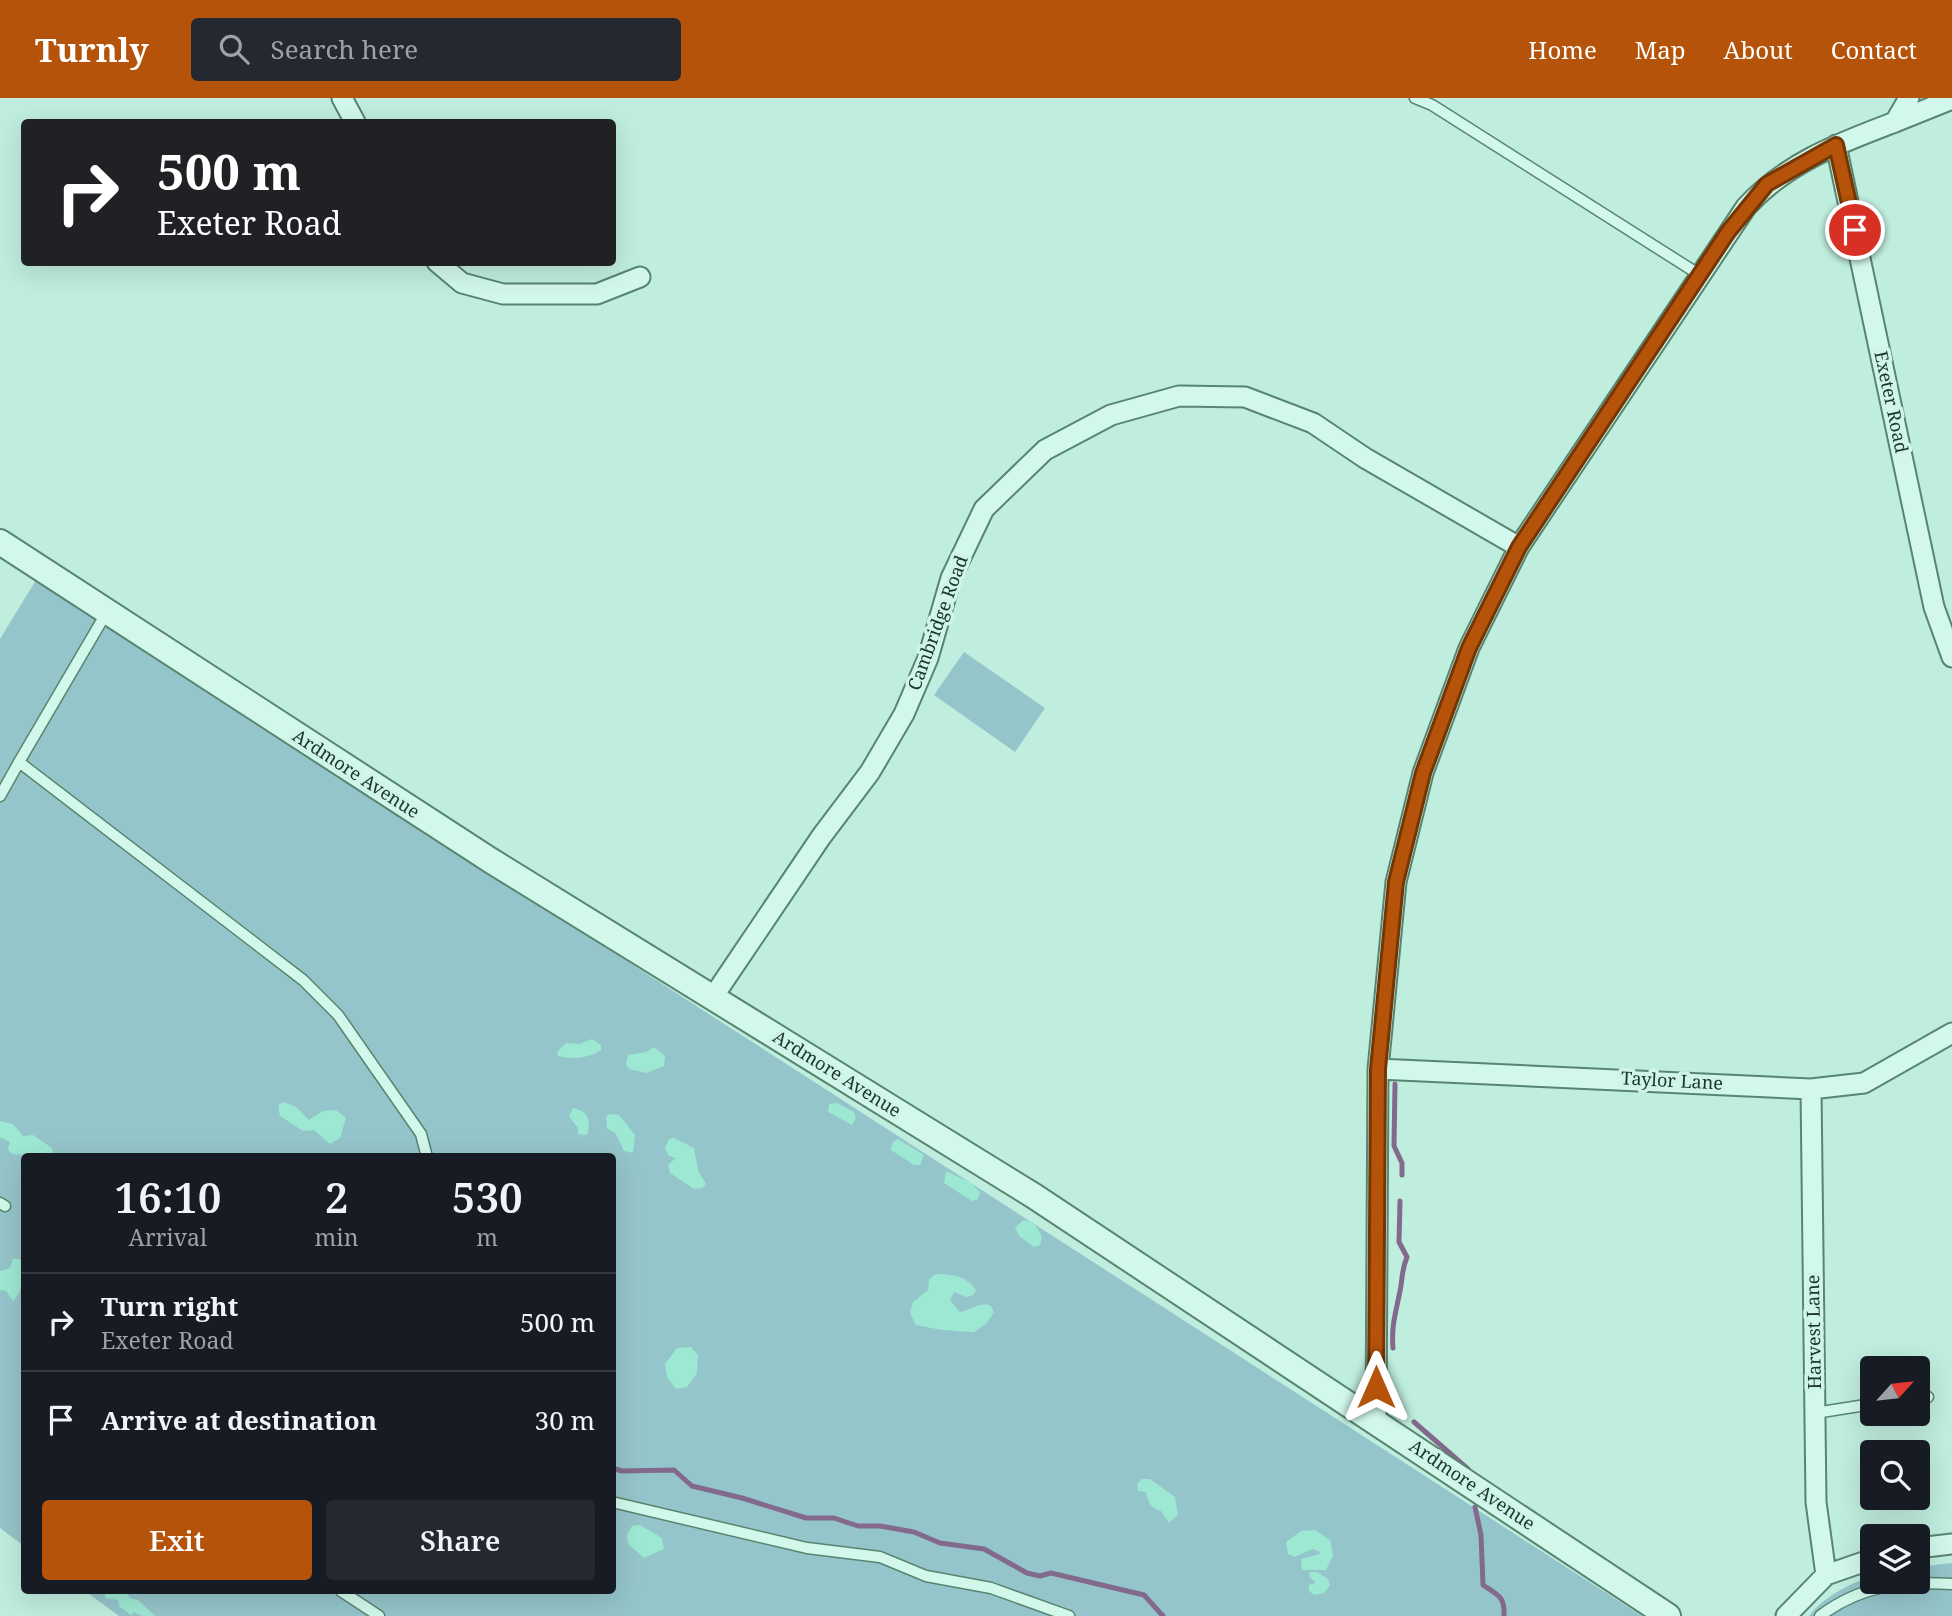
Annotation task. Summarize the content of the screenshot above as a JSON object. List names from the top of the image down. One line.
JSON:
{"streets":{"street":["Exeter Road","Cambridge Road","Ardmore Avenue","Taylor Lane","Harvest Lane"]},"crossings":[["Cambridge Road","Ardmore Avenue"],["Taylor Lane","Harvest Lane"]],"north":"top right","page":{"header":"Turnly","search":"Search here","nav":["Home","Map","About","Contact"],"turn":["500 m","Exeter Road"],"eta":["16:10","Arrival","2","min","530","m"],"list":[{"name":"Turn right","note":"Exeter Road","value":"500 m"},{"name":"Arrive at destination","value":"30 m"}],"buttons":["Exit","Share"]}}
